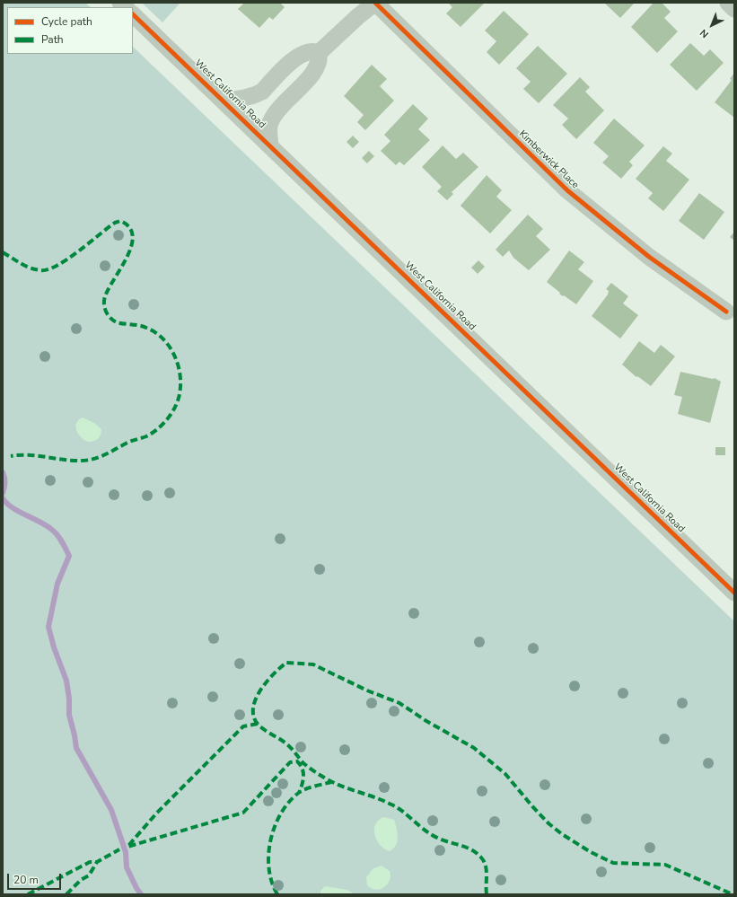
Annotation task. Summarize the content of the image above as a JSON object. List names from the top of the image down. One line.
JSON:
{"streets":{"street":["West California Road","Kimberwick Place"]},"legend":["Cycle path","Path"],"scale_bar":"20 m","north":"bottom left"}
